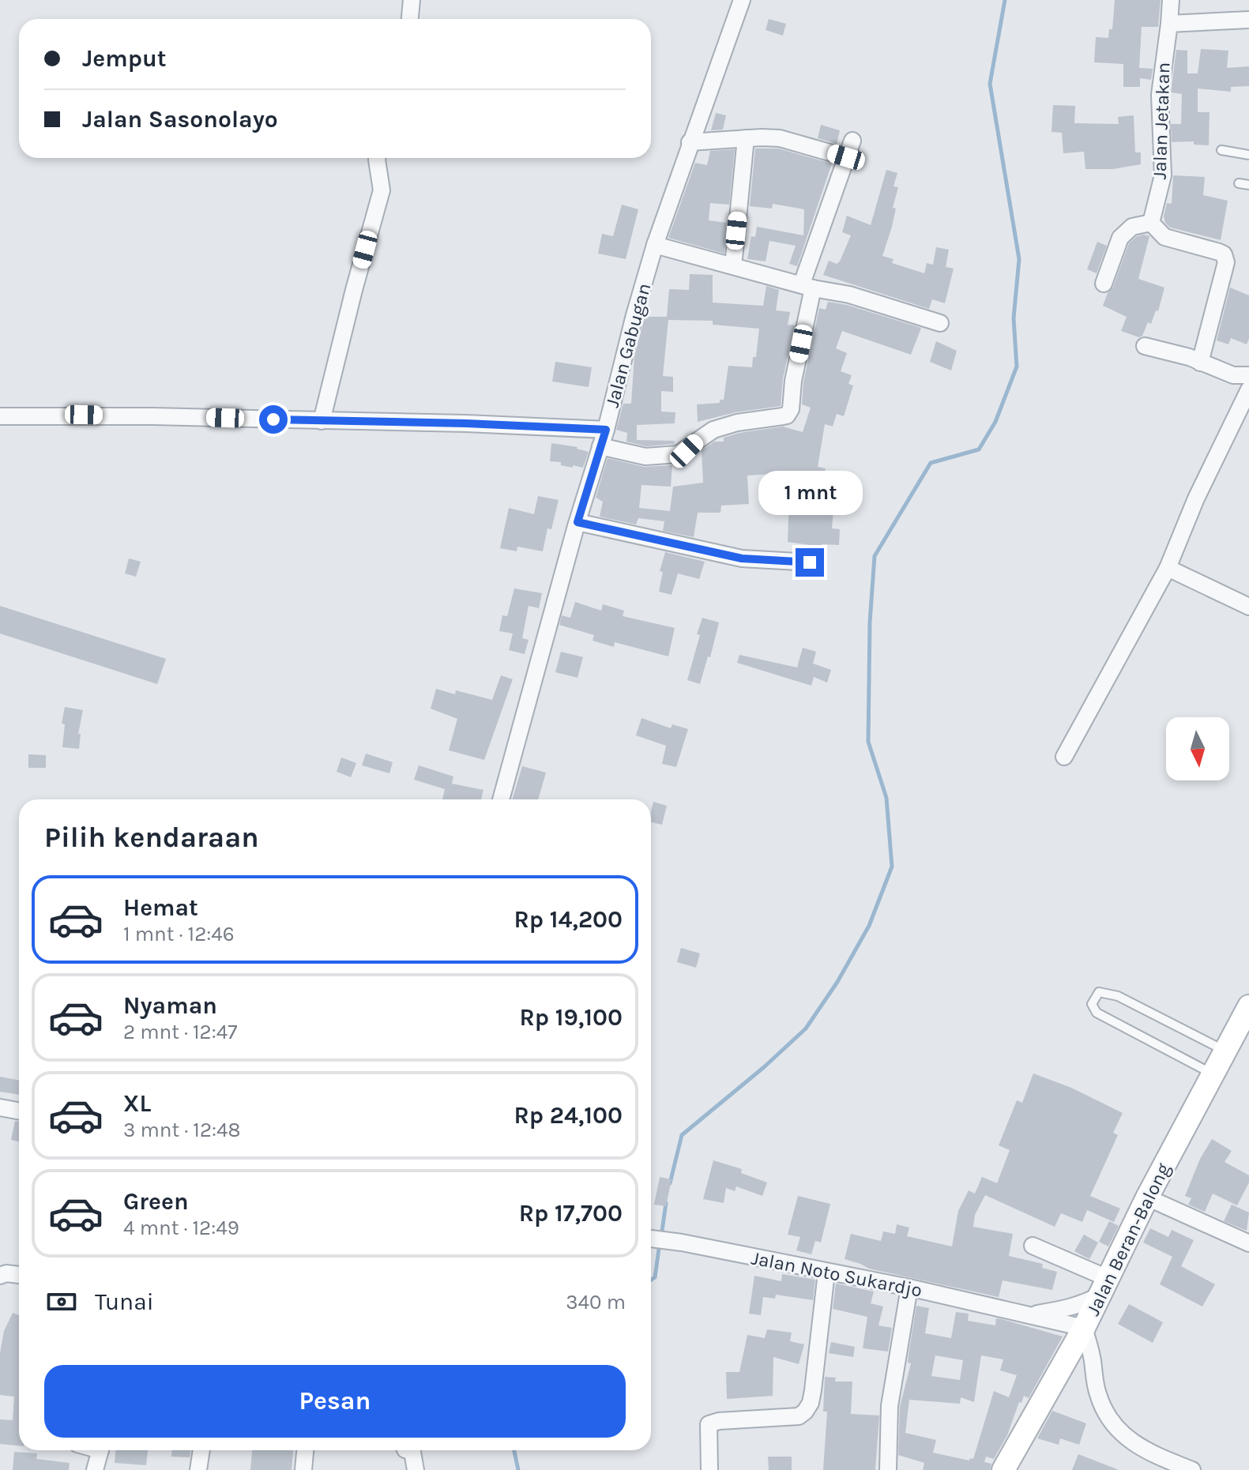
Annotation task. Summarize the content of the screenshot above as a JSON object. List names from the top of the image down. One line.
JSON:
{"streets":{"main road":["Jalan Beran-Balong"],"street":["Jalan Jetakan","Jalan Gabugan","Jalan Noto Sukardjo"]},"crossings":[["Jalan Beran-Balong","Jalan Noto Sukardjo"]],"north":"bottom","page":{"banner":["Jemput","Jalan Sasonolayo"],"bubble":"1 mnt","heading":"Pilih kendaraan","list":[{"name":"Hemat","note":"1 mnt · 12:46","value":"Rp 14,200"},{"name":"Nyaman","note":"2 mnt · 12:47","value":"Rp 19,100"},{"name":"XL","note":"3 mnt · 12:48","value":"Rp 24,100"},{"name":"Green","note":"4 mnt · 12:49","value":"Rp 17,700"}],"pay":["Tunai","340 m"],"buttons":"Pesan"}}
